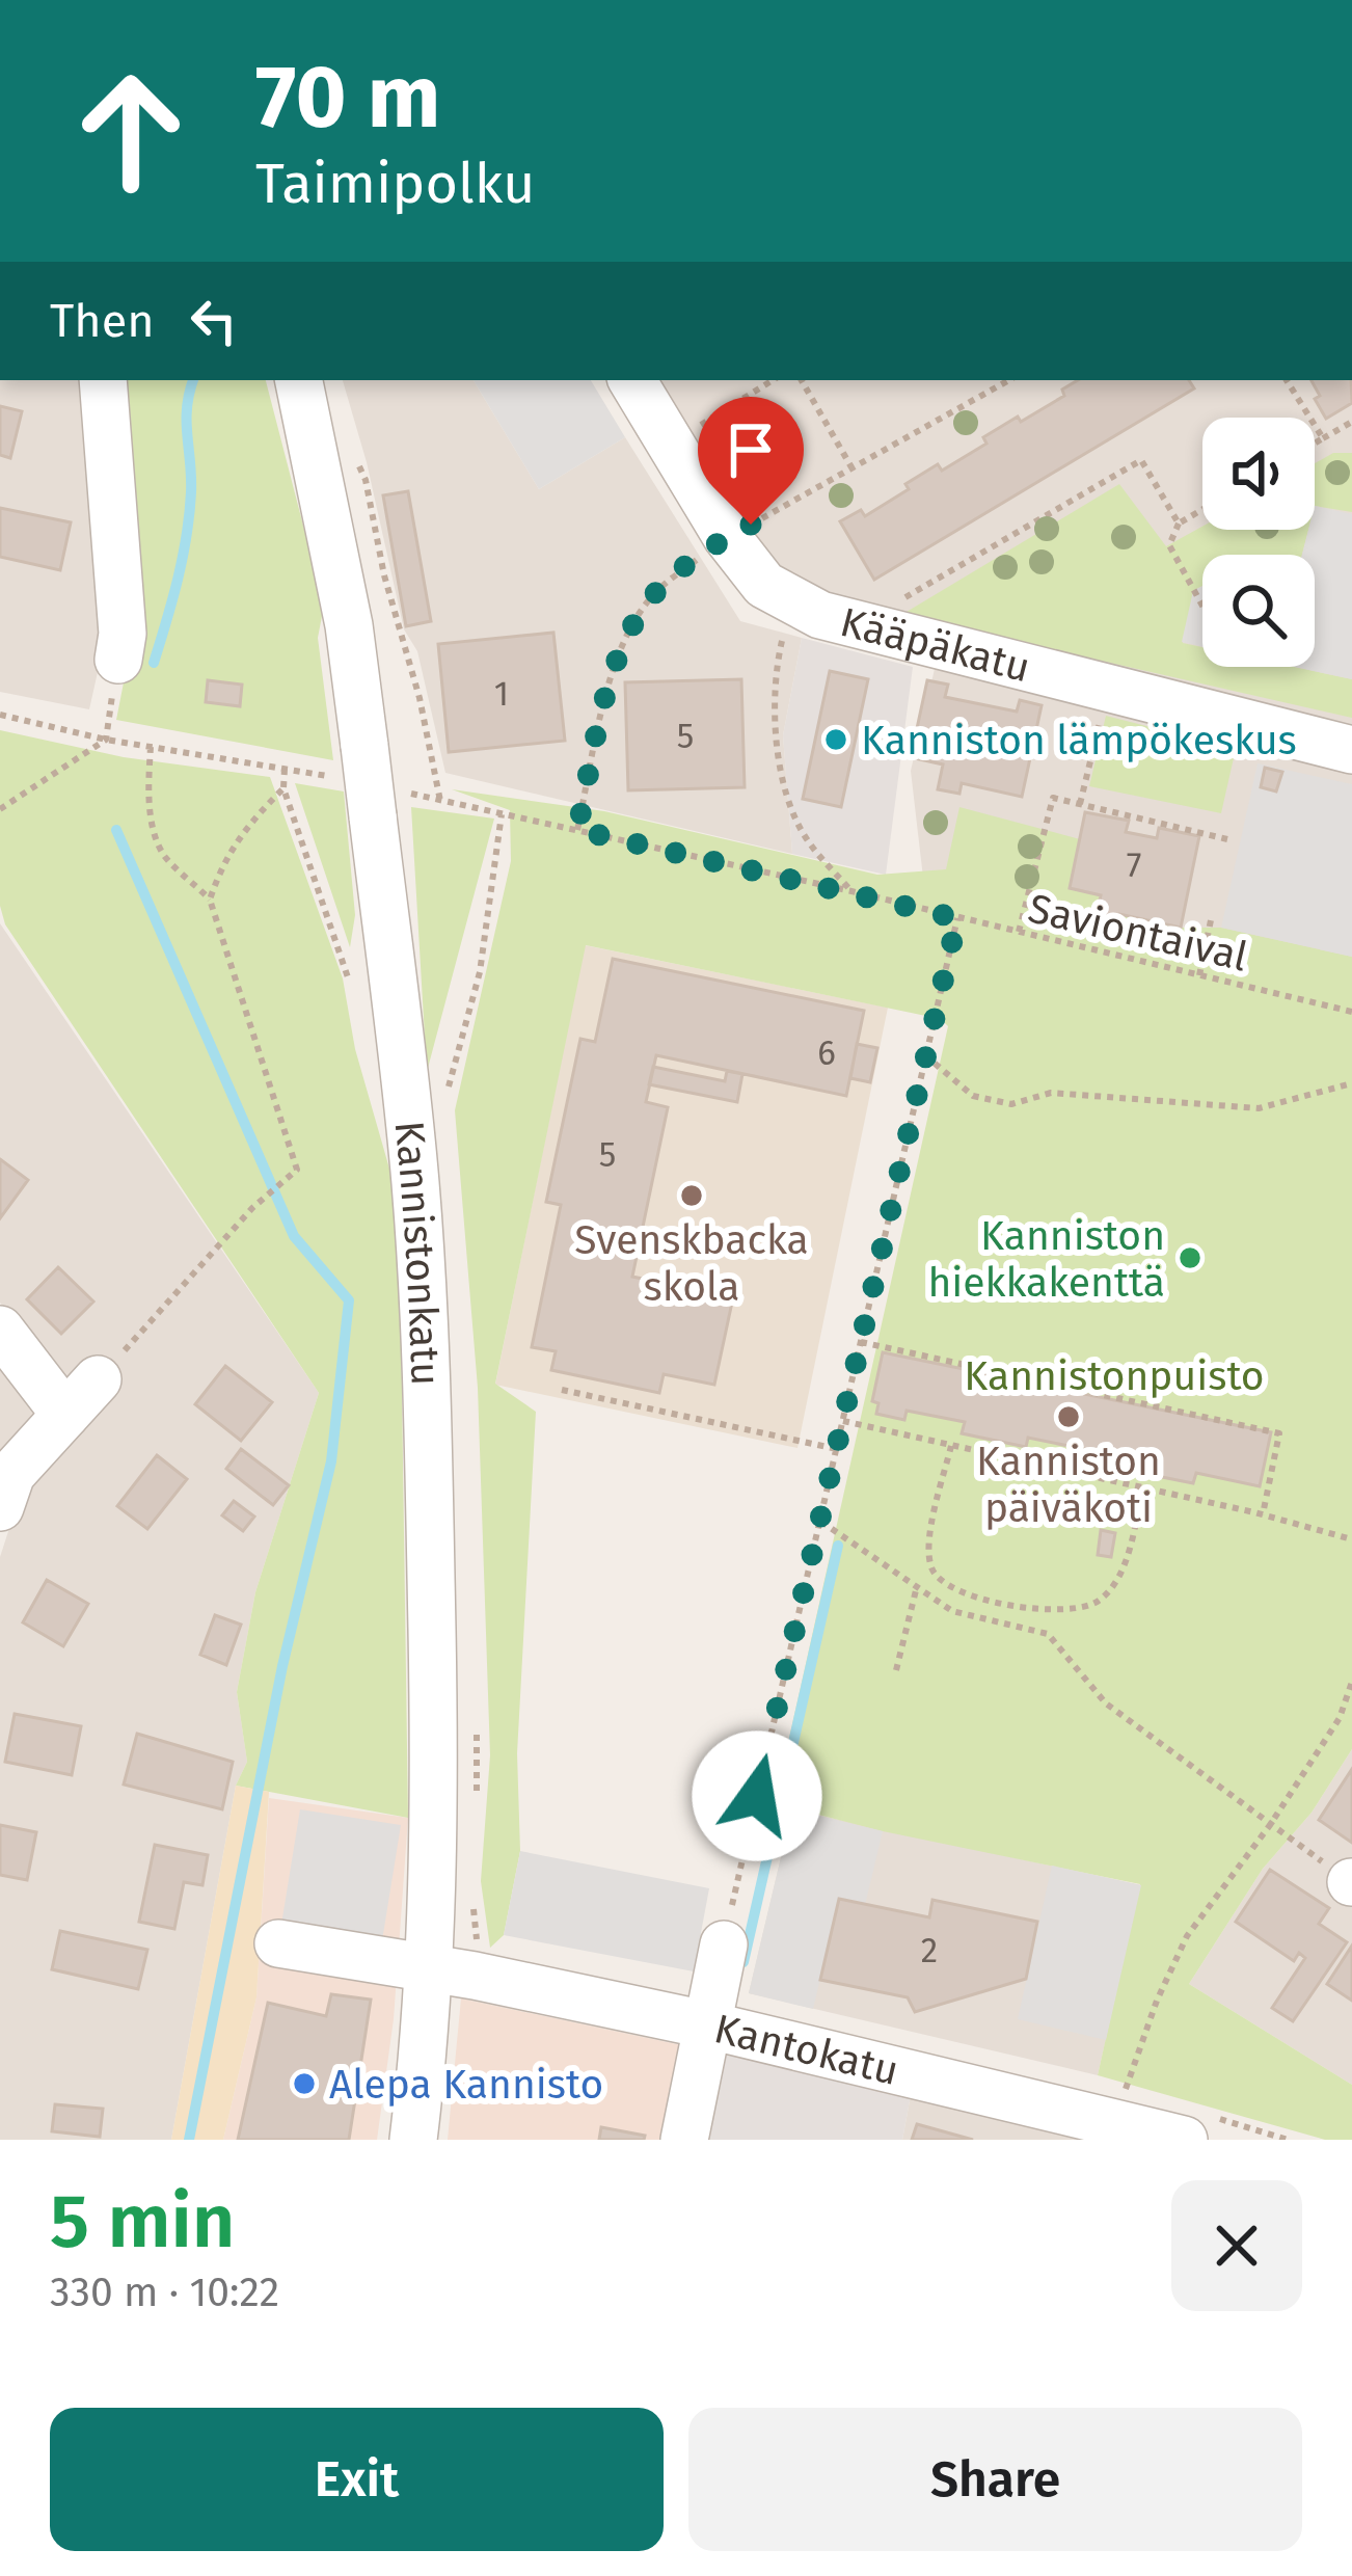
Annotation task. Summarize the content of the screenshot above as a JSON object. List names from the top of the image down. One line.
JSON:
{"streets":{"street":["Kääpäkatu","Kannistonkatu","Kantokatu"],"path":["Saviontaival"]},"crossings":[["Saviontaival","Kannistonkatu"],["Kannistonkatu","Kantokatu"]],"parks":["Kannistonpuisto"],"places":["Kanniston lämpökeskus","Svenskbacka skola","Kanniston hiekkakenttä","Kanniston päiväkoti","Alepa Kannisto"],"house_numbers":["1","5","7","6","5","2"],"page":{"turn":["70 m","Taimipolku"],"then":"Then","heading":["5 min","330 m · 10:22"],"buttons":["Exit","Share"]}}
